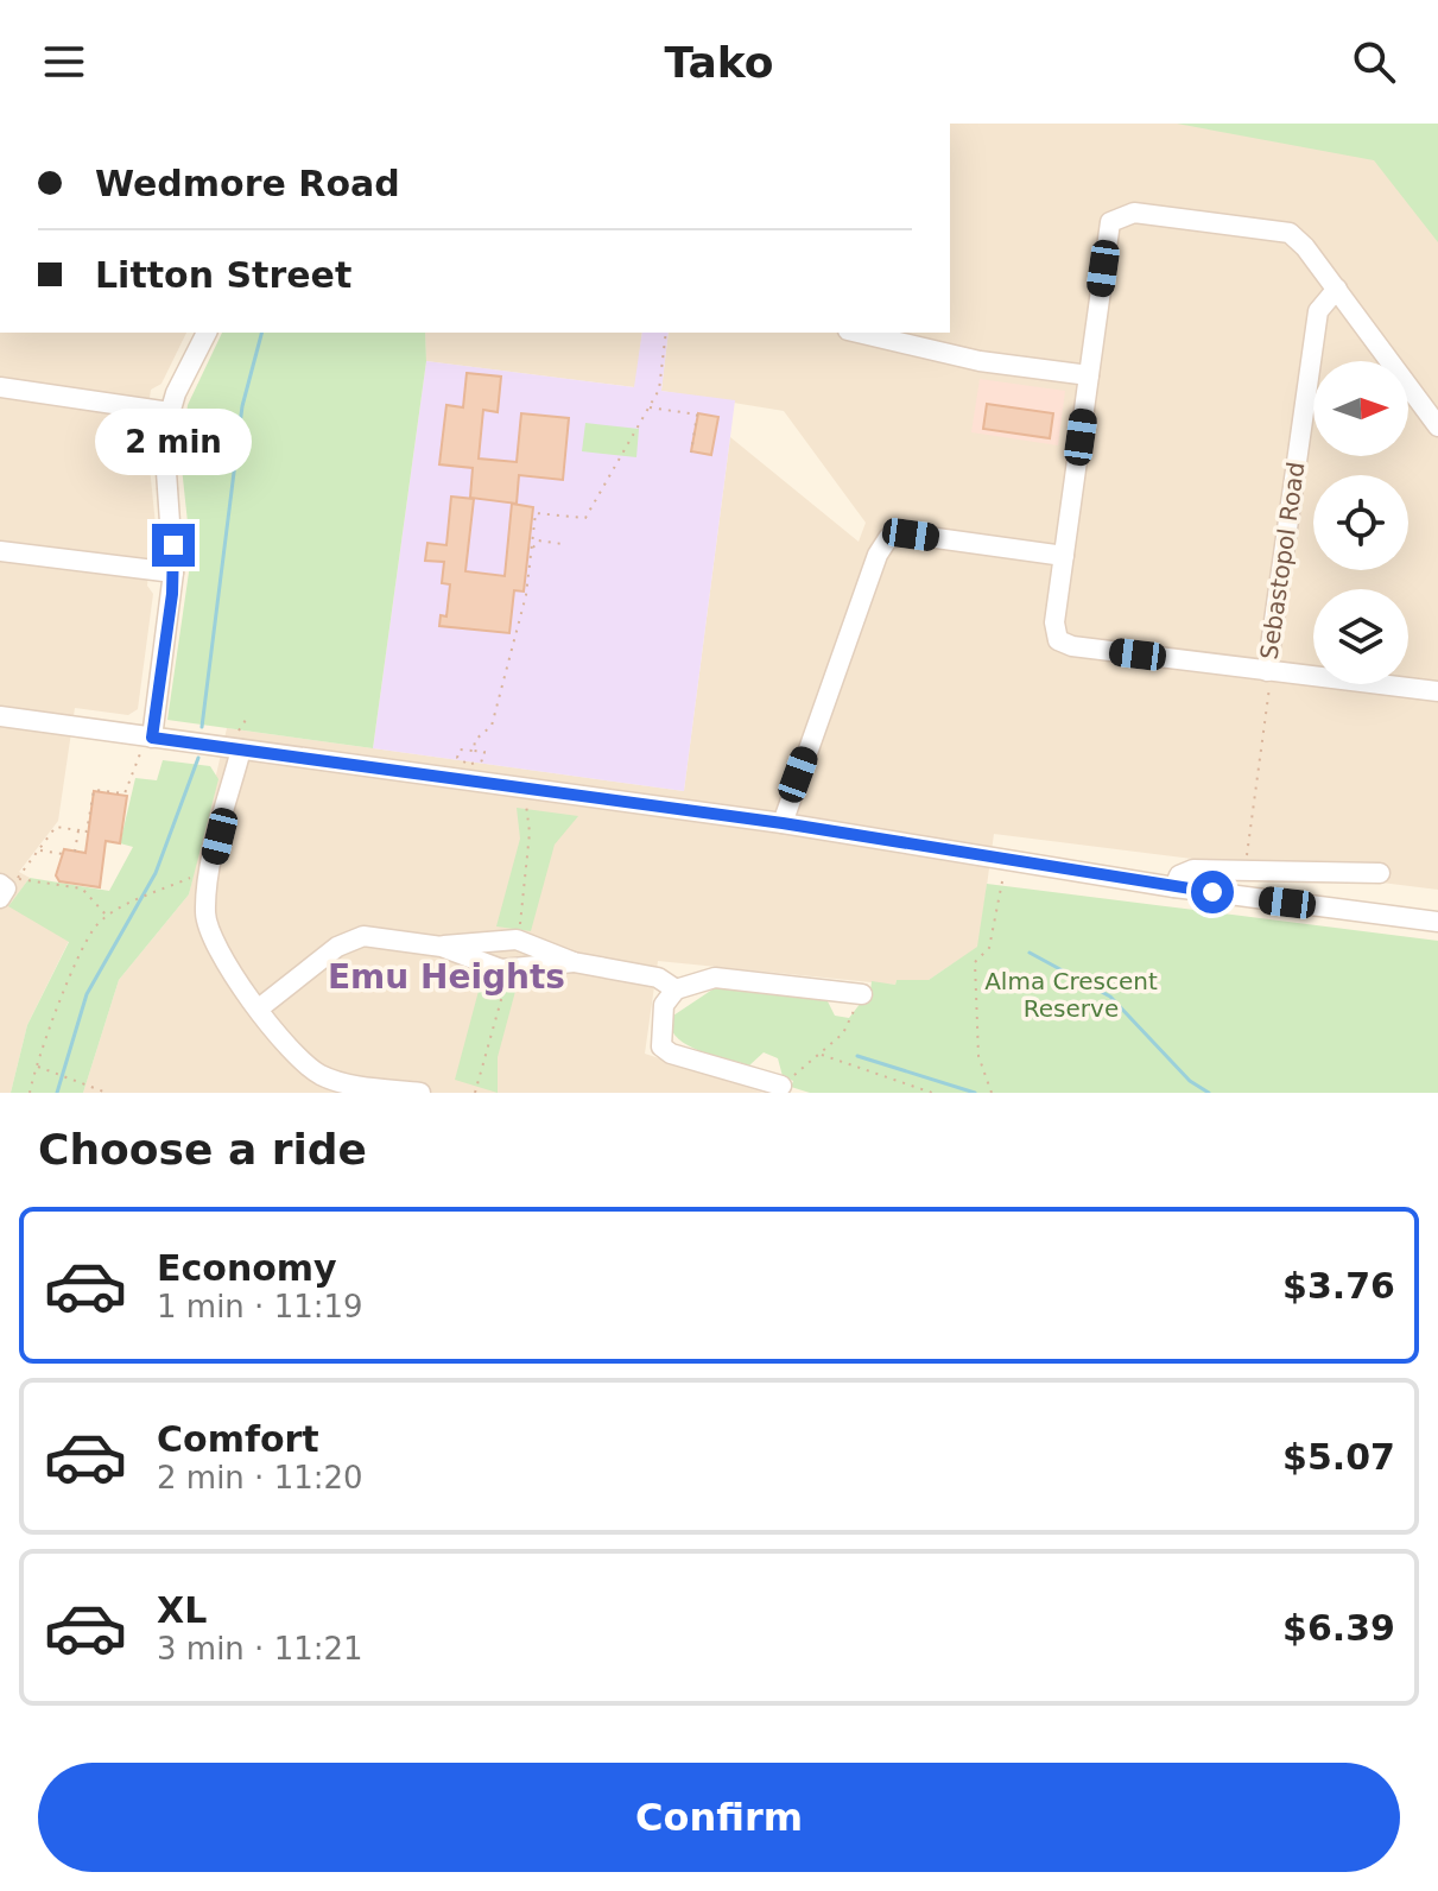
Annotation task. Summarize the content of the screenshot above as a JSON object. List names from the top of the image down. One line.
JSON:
{"streets":{"street":["Sebastopol Road"]},"districts":["Emu Heights"],"parks":["Alma Crescent Reserve"],"north":"right","page":{"header":"Tako","banner":["Wedmore Road","Litton Street"],"bubble":"2 min","heading":"Choose a ride","list":[{"name":"Economy","note":"1 min · 11:19","value":"$3.76"},{"name":"Comfort","note":"2 min · 11:20","value":"$5.07"},{"name":"XL","note":"3 min · 11:21","value":"$6.39"}],"buttons":"Confirm"}}
